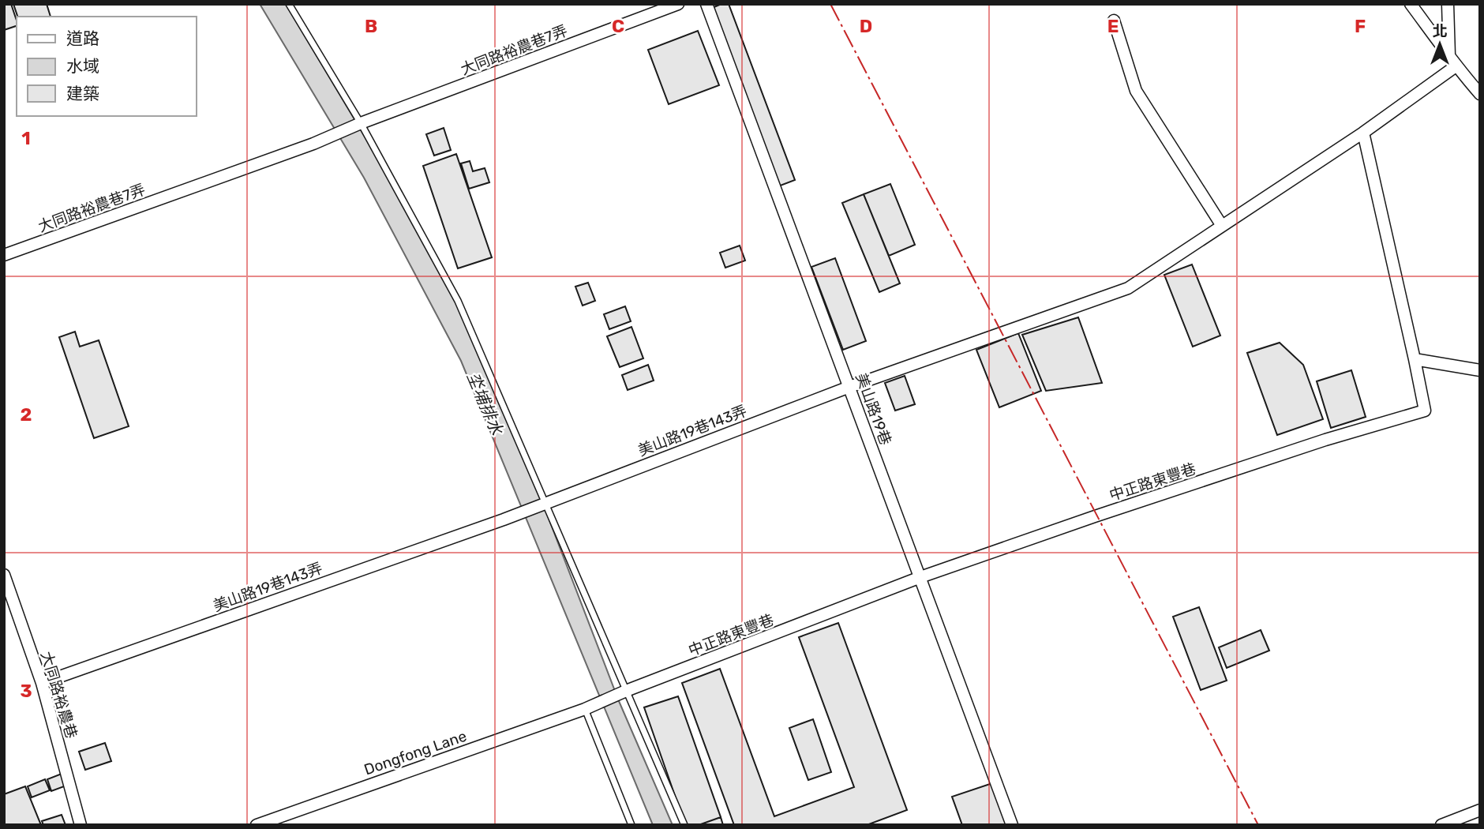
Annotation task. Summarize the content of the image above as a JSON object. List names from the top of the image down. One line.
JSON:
{"streets":{"street":["大同路裕農巷7弄","美山路19巷","美山路19巷143弄","中正路東豐巷","大同路裕農巷","Dongfong Lane"]},"crossings":[["美山路19巷","美山路19巷143弄"],["美山路19巷","中正路東豐巷"],["美山路19巷143弄","大同路裕農巷"],["中正路東豐巷","Dongfong Lane"]],"water":["坔埔排水"],"legend":["道路","水域","建築"],"north":"top","grid":{"columns":["B","C","D","E","F"],"rows":["1","2","3"]}}
